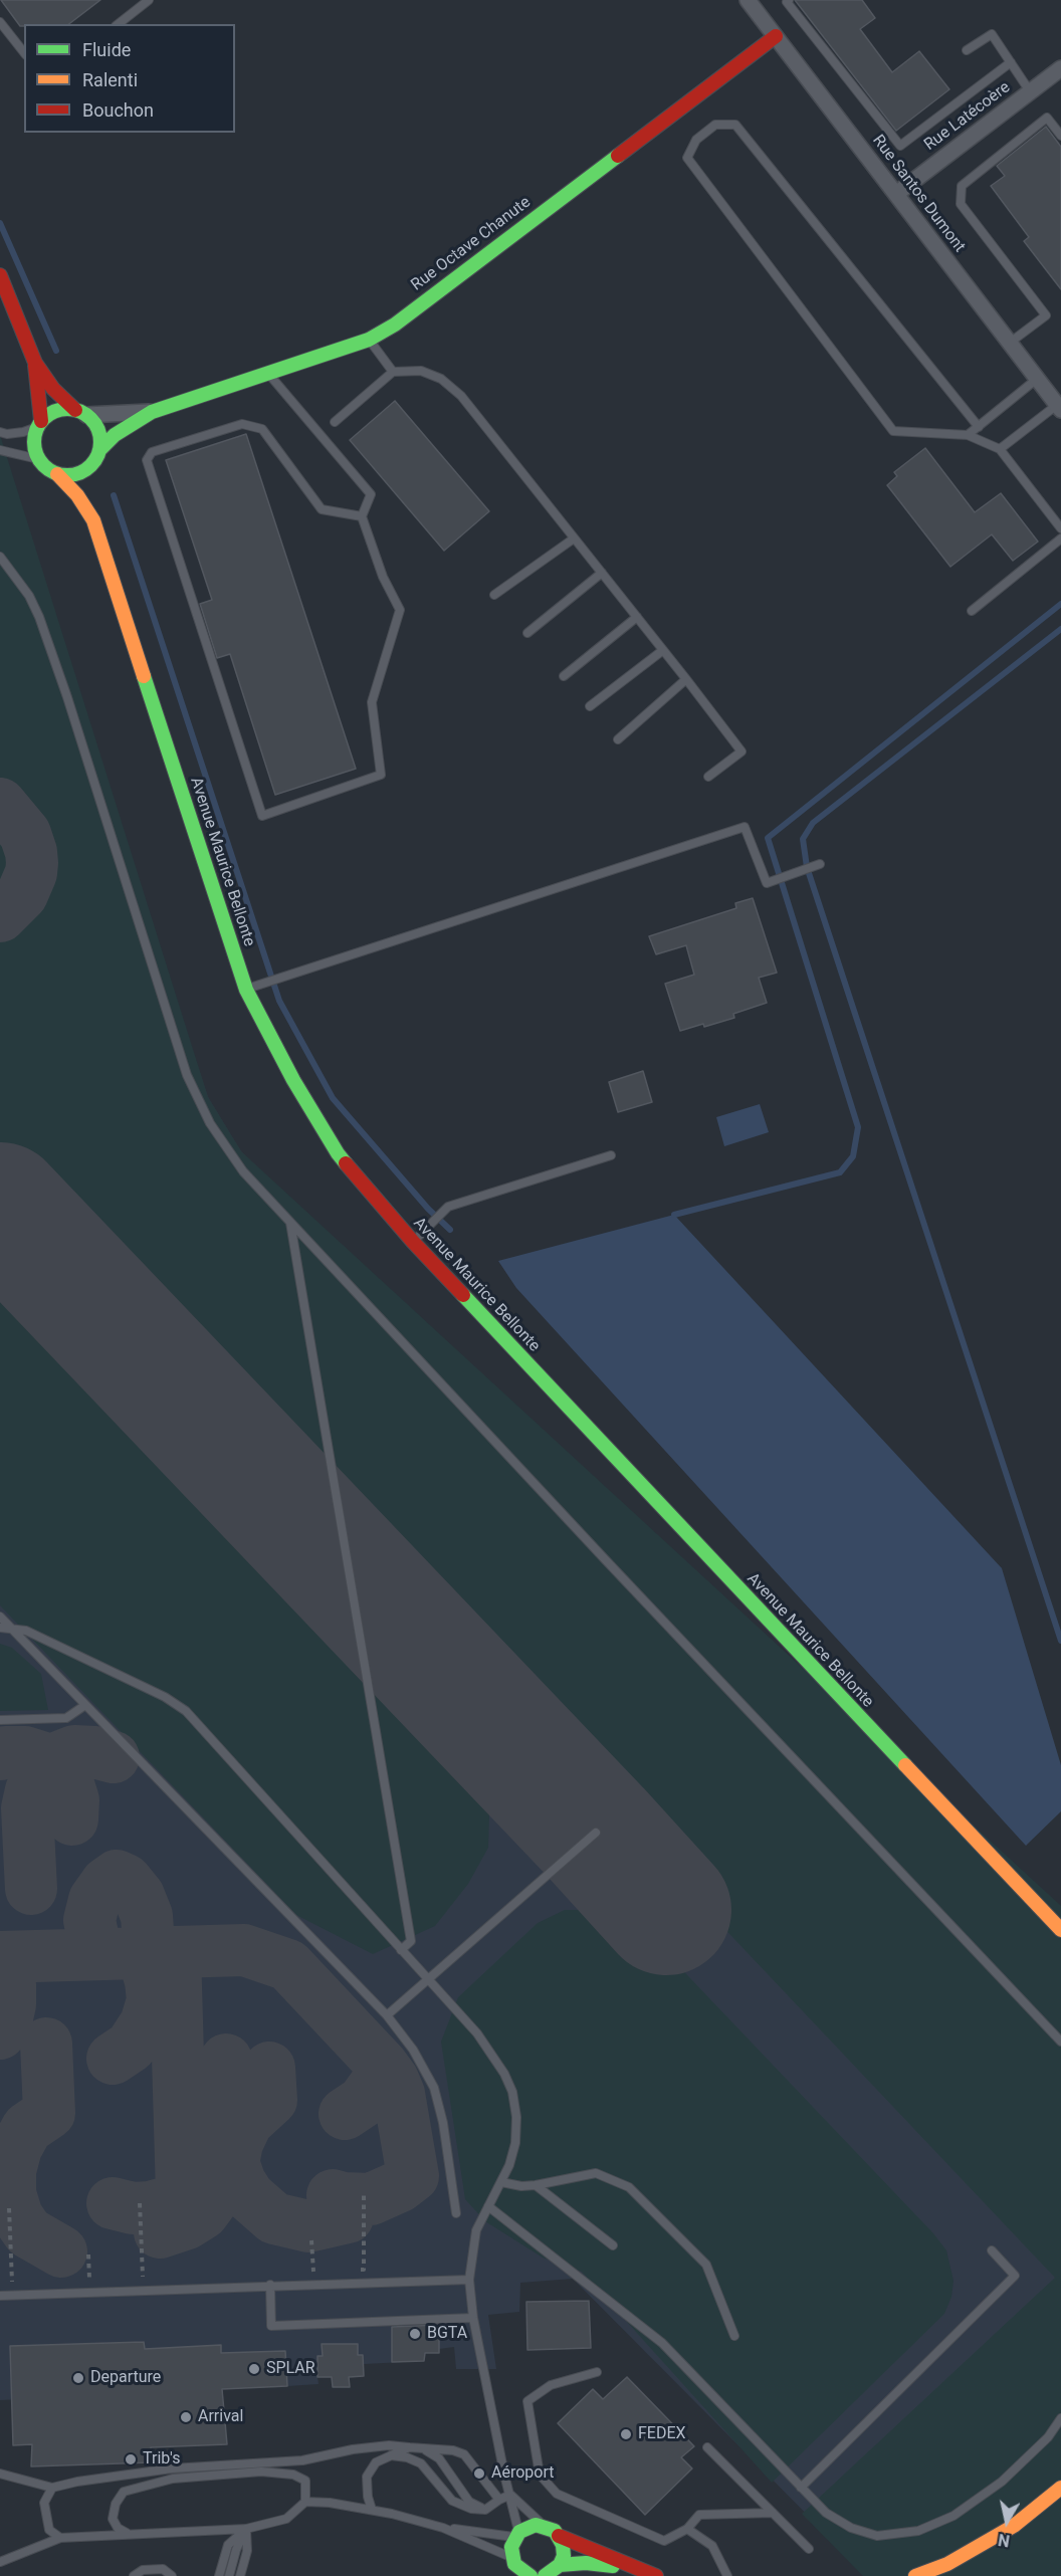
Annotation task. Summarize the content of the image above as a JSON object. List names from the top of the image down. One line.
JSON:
{"streets":{"street":["Rue Latécoère","Rue Santos Dumont","Rue Octave Chanute","Avenue Maurice Bellonte"]},"crossings":[["Rue Latécoère","Rue Santos Dumont"],["Rue Santos Dumont","Rue Octave Chanute"],["Rue Octave Chanute","Avenue Maurice Bellonte"]],"places":["BGTA","SPLAR","Departure","Arrival","FEDEX","Trib's","Aéroport"],"legend":["Fluide","Ralenti","Bouchon"],"north":"bottom"}
